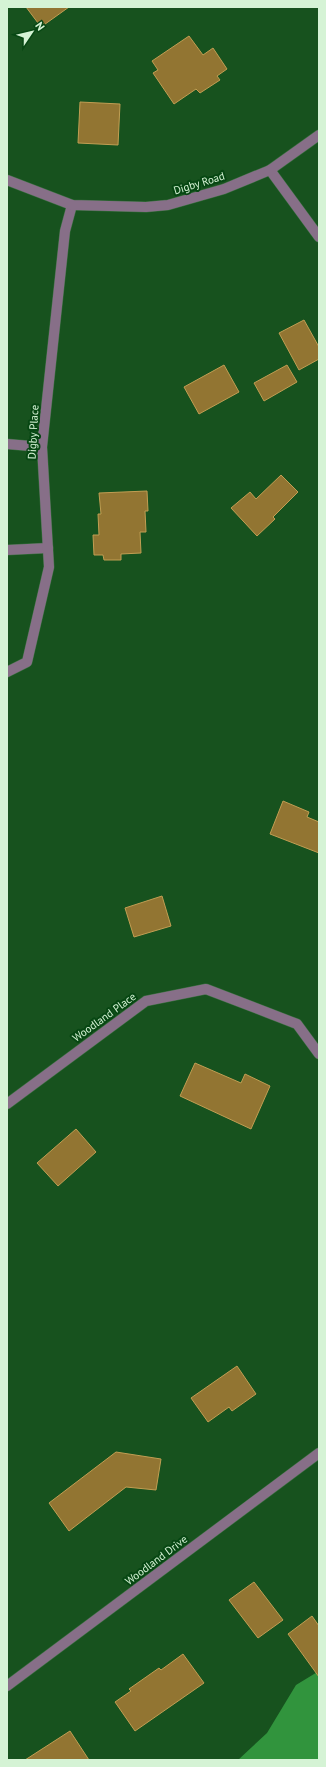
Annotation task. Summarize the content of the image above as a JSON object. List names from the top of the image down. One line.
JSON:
{"streets":{"street":["Digby Road","Digby Place","Woodland Place","Woodland Drive"]},"crossings":[["Digby Road","Digby Place"]],"north":"top right"}
